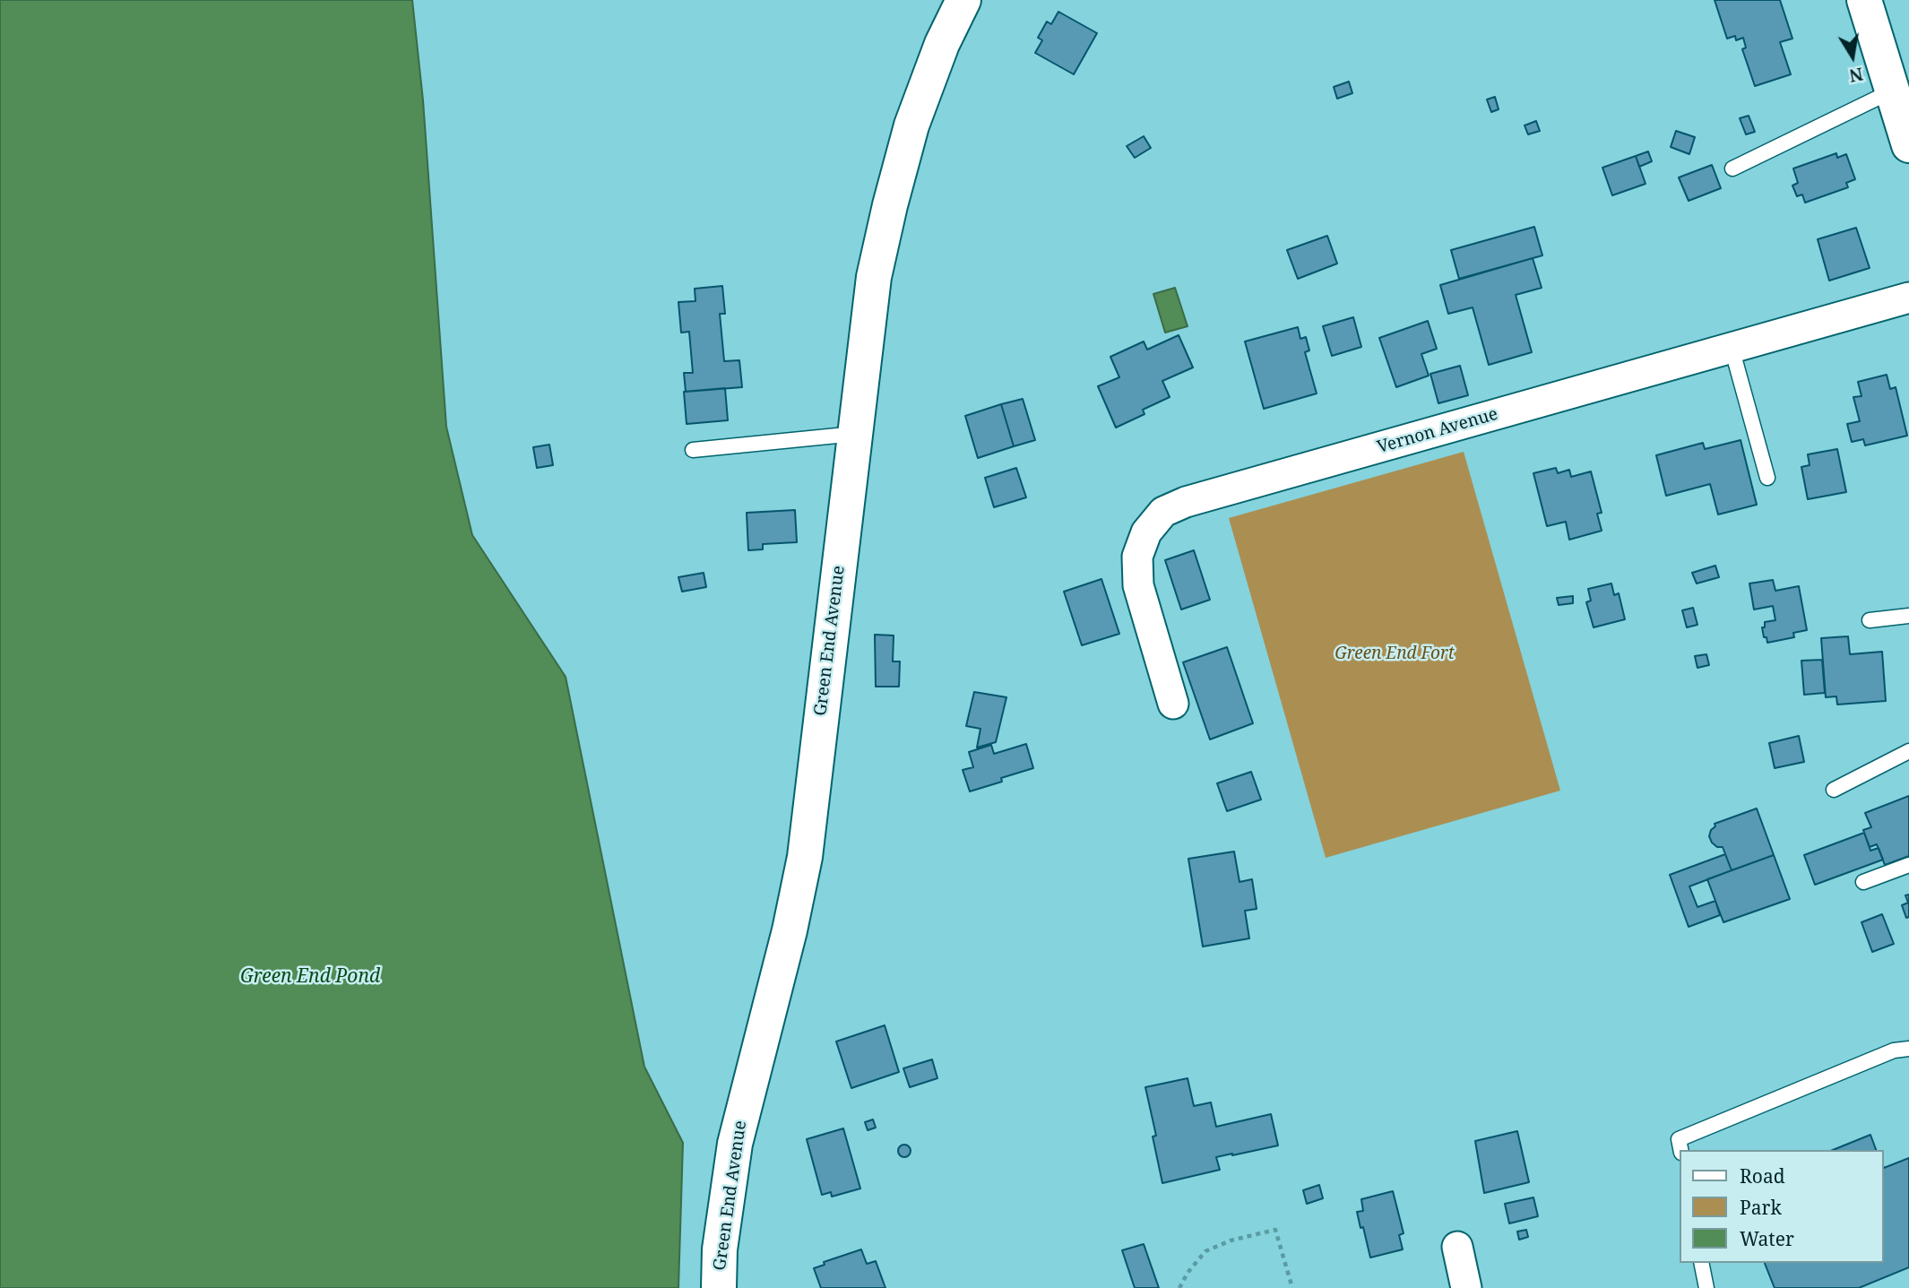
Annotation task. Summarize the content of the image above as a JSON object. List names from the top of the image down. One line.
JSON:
{"streets":{"street":["Vernon Avenue","Green End Avenue"]},"water":["Green End Pond"],"parks":["Green End Fort"],"legend":["Road","Park","Water"],"north":"bottom"}
